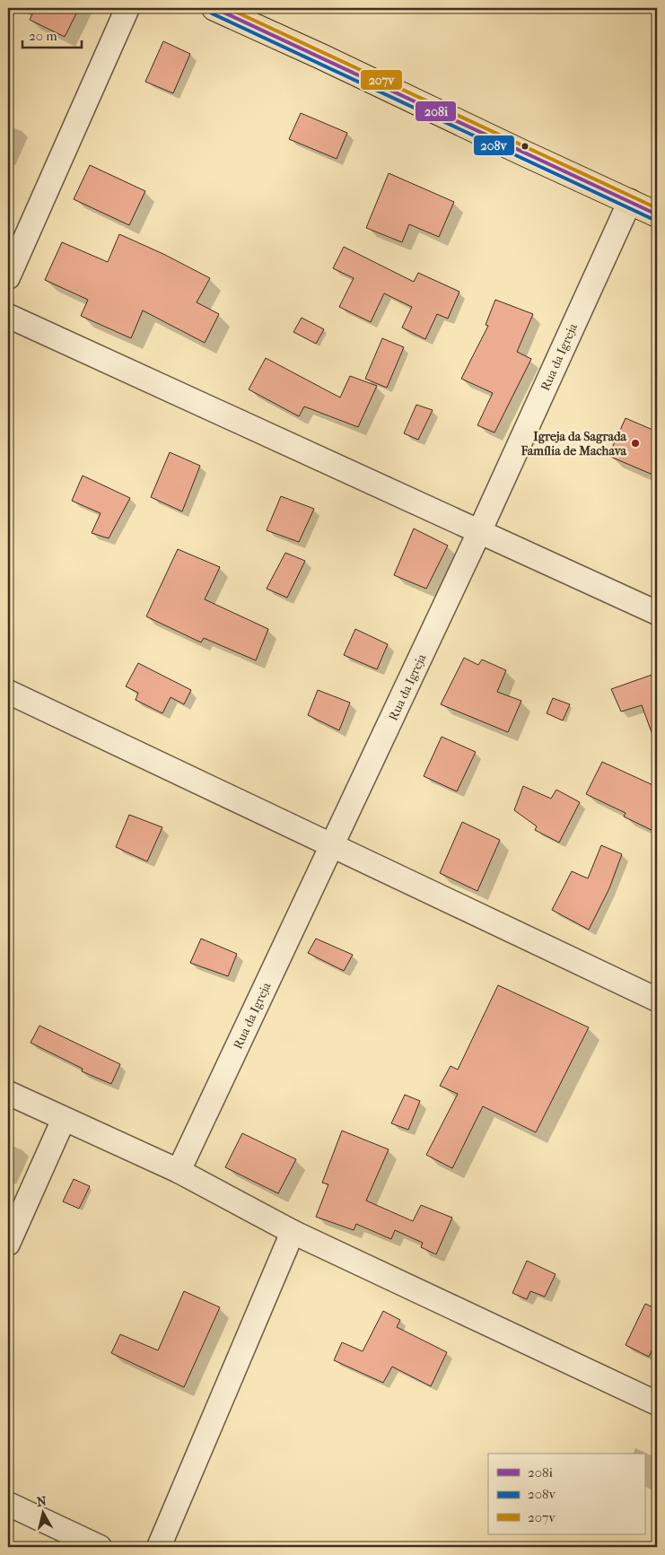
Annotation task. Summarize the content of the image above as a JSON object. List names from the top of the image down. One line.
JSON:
{"streets":{"street":["Rua da Igreja"]},"places":["Igreja da Sagrada Família de Machava"],"lines":["transit line 208i","transit line 207v","transit line 208v"],"legend":["208i","208v","207v"],"scale_bar":"20 m","north":"top"}
